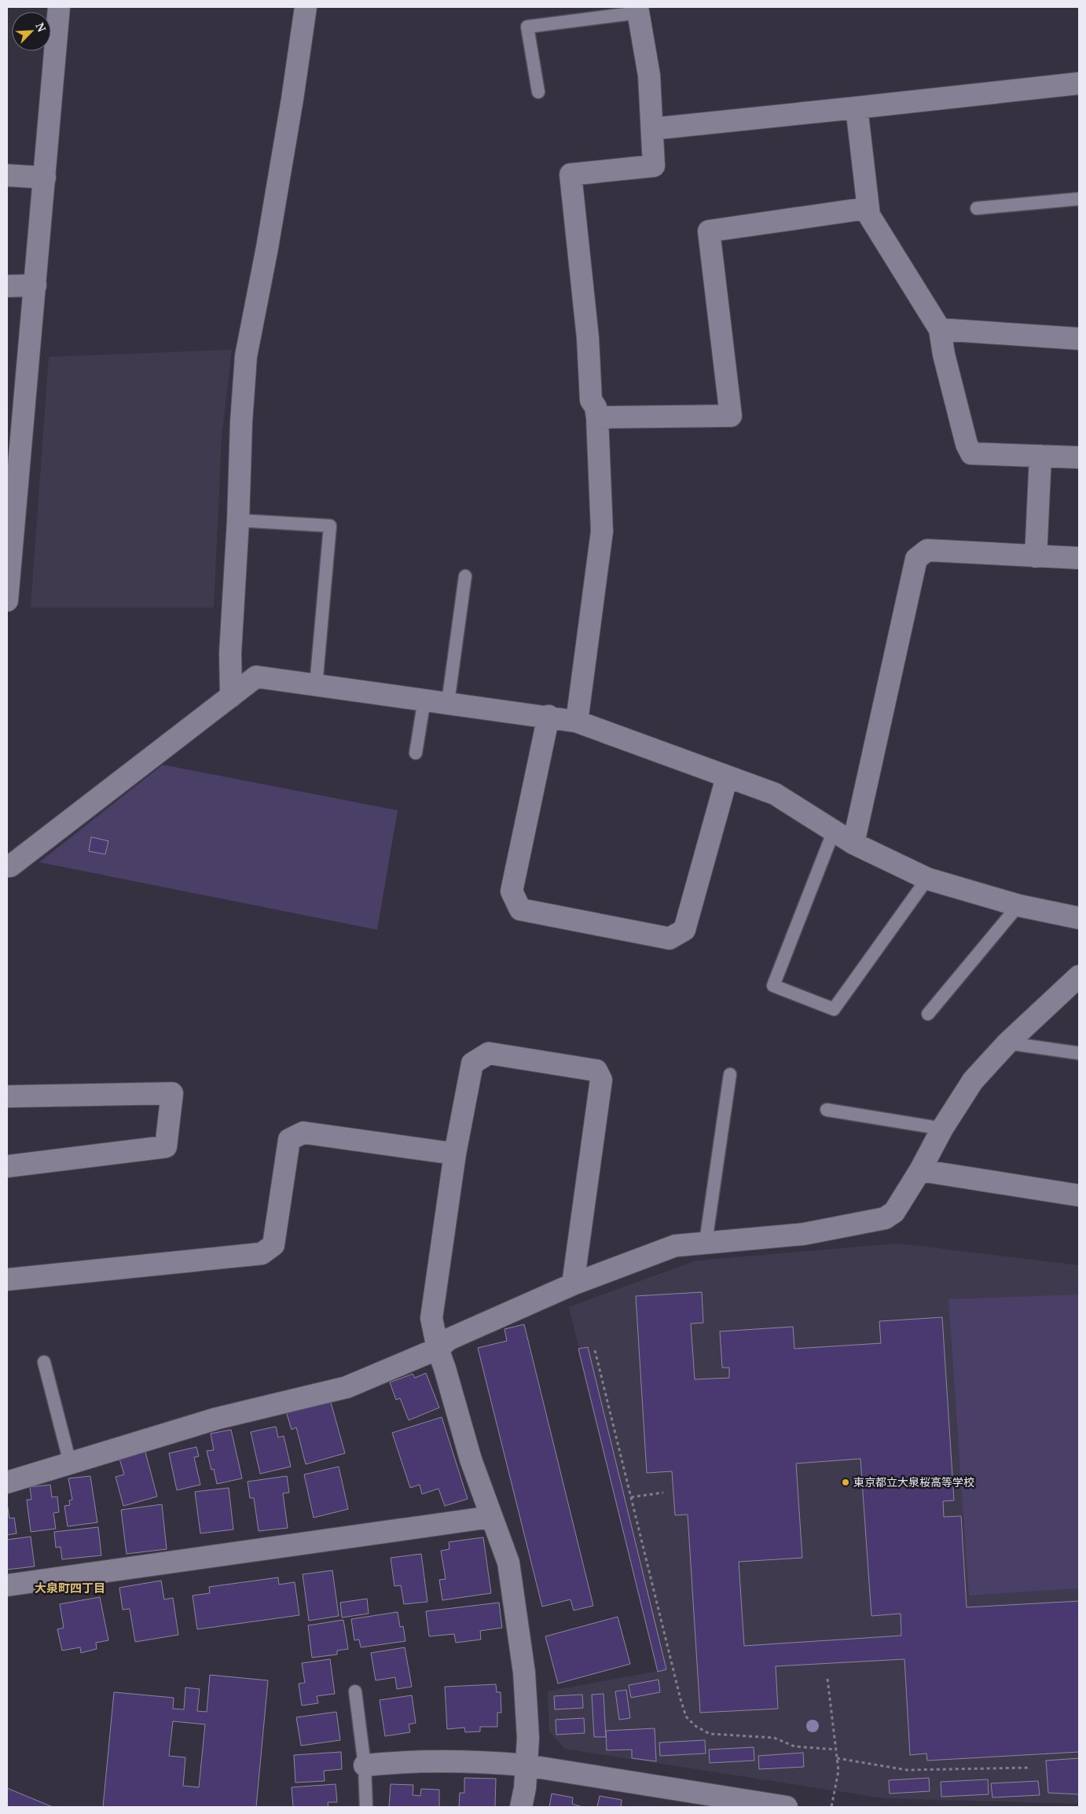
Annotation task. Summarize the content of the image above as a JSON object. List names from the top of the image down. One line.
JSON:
{"districts":["大泉町四丁目"],"places":["東京都立大泉桜高等学校"],"north":"top right"}
